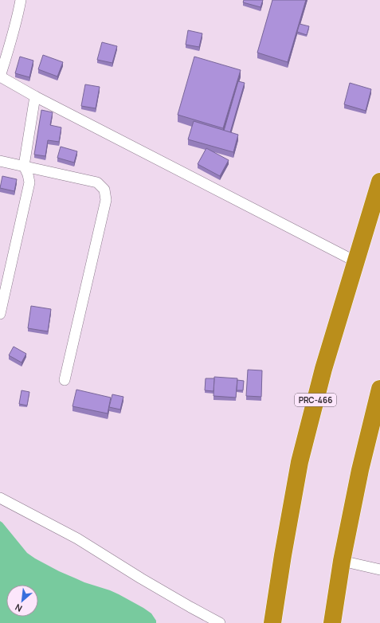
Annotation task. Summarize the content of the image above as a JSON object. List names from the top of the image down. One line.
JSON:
{"streets":{"highway":["PRC-466"]},"north":"bottom left"}
